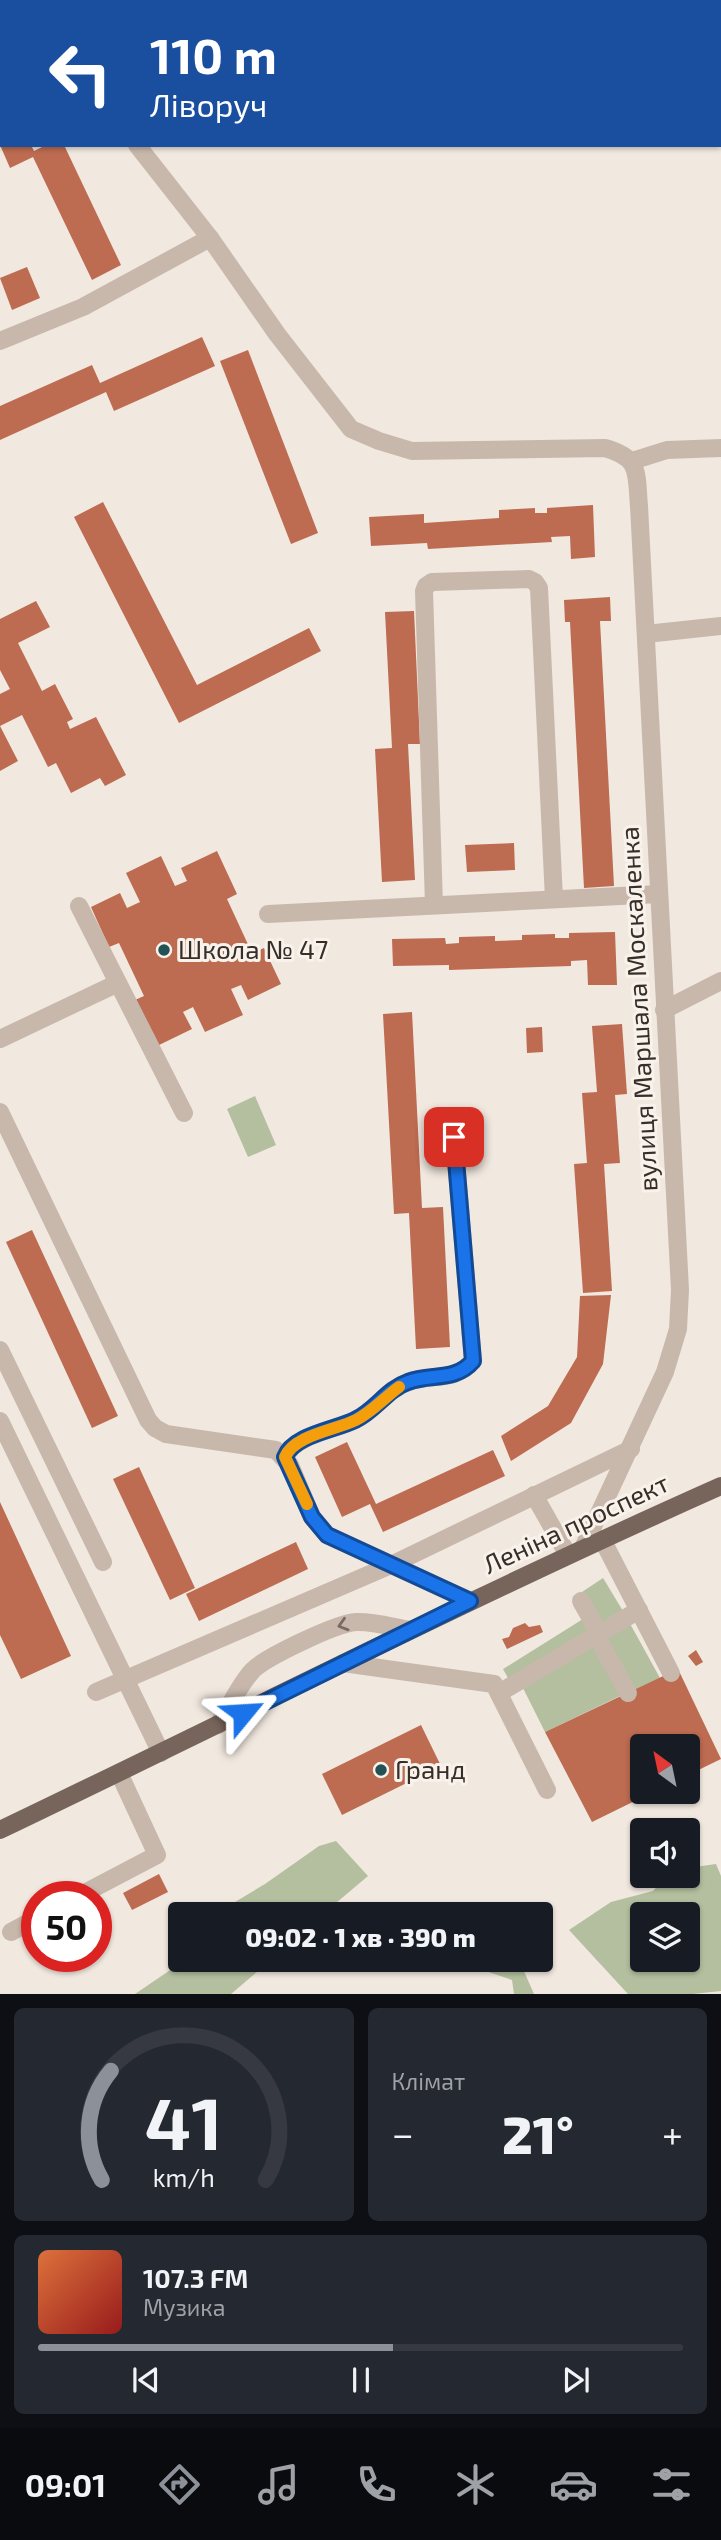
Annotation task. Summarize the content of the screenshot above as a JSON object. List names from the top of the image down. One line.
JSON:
{"streets":{"main road":["Леніна проспект"],"street":["вулиця Маршала Москаленка"]},"crossings":[["вулиця Маршала Москаленка","Леніна проспект"]],"places":["Школа № 47","Гранд"],"north":"top left","page":{"turn":["110 m","Ліворуч"],"limit":"50","trip":"09:02 · 1 хв · 390 m","tile":"Клімат","heat":["−","21°","+"],"song":["107.3 FM","Музика"],"tabs":"09:01","gauge":["41","km/h"]}}
